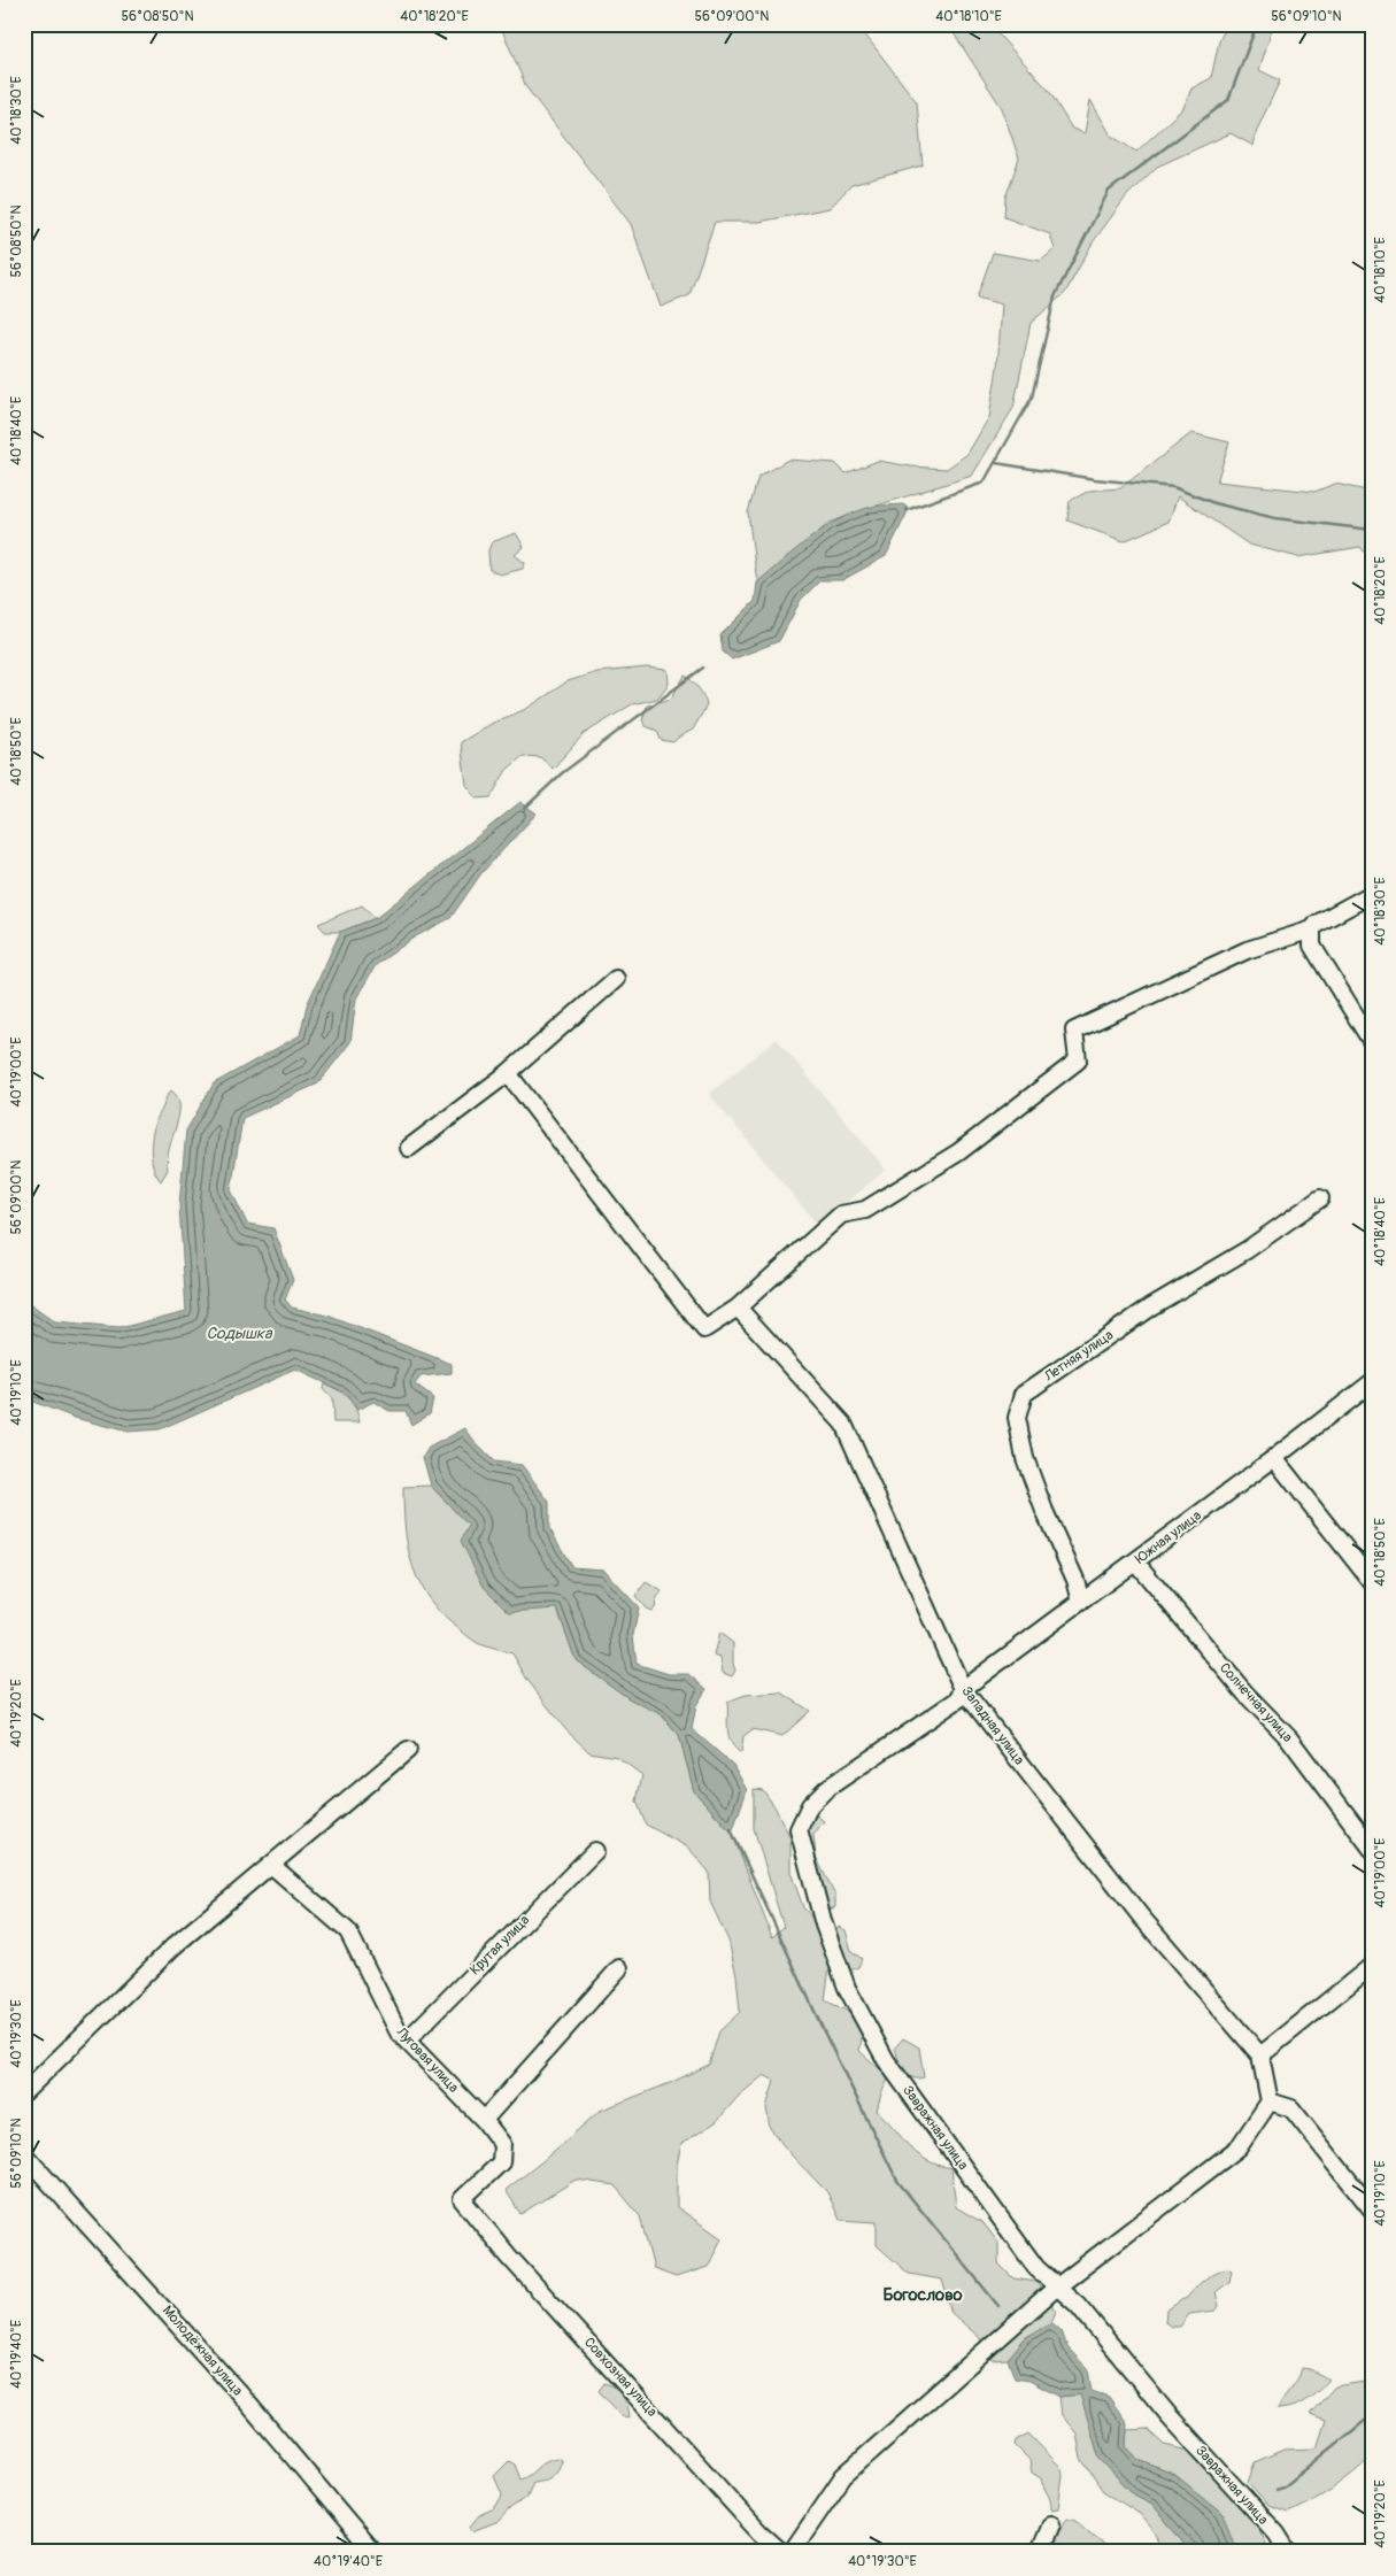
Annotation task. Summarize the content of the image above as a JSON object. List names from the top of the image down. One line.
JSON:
{"streets":{"street":["Летняя улица","Южная улица","Солнечная улица","Западная улица","Крутая улица","Луговая улица","Завражная улица","Молодёжная улица","Совхозная улица"]},"crossings":[["Летняя улица","Южная улица"],["Южная улица","Солнечная улица"],["Южная улица","Западная улица"],["Южная улица","Завражная улица"],["Западная улица","Завражная улица"],["Крутая улица","Луговая улица"],["Луговая улица","Совхозная улица"]],"districts":["Богослово"],"water":["Содышка"],"coordinates":["56°08'50\"N","40°18'20\"E","56°09'00\"N","40°18'10\"E","56°09'10\"N","40°18'30\"E","40°18'40\"E","40°18'50\"E","40°19'00\"E","40°19'10\"E","40°19'20\"E","40°19'30\"E","40°19'40\"E"]}
